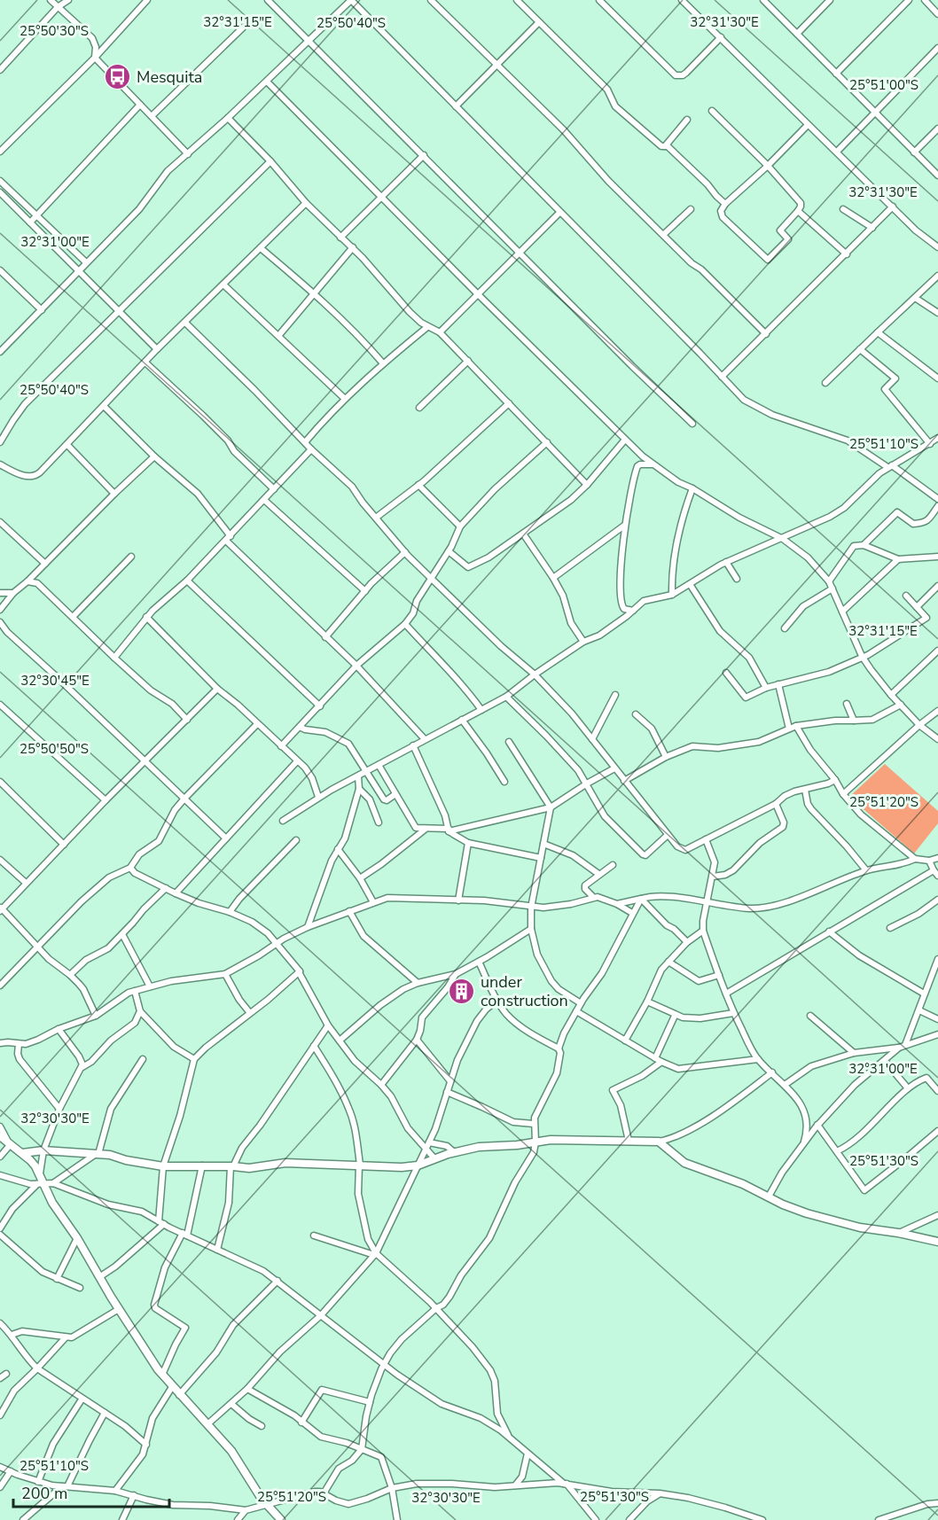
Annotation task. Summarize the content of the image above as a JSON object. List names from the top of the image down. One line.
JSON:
{"places":{"bus stop":["Mesquita"],"building":["under construction"]},"scale_bar":"200 m","coordinates":["32°31'15\"E","32°31'30\"E","25°50'40\"S","25°50'30\"S","25°51'00\"S","32°31'00\"E","25°51'10\"S","32°30'45\"E","25°50'50\"S","25°51'20\"S","32°30'30\"E","25°51'30\"S"]}
